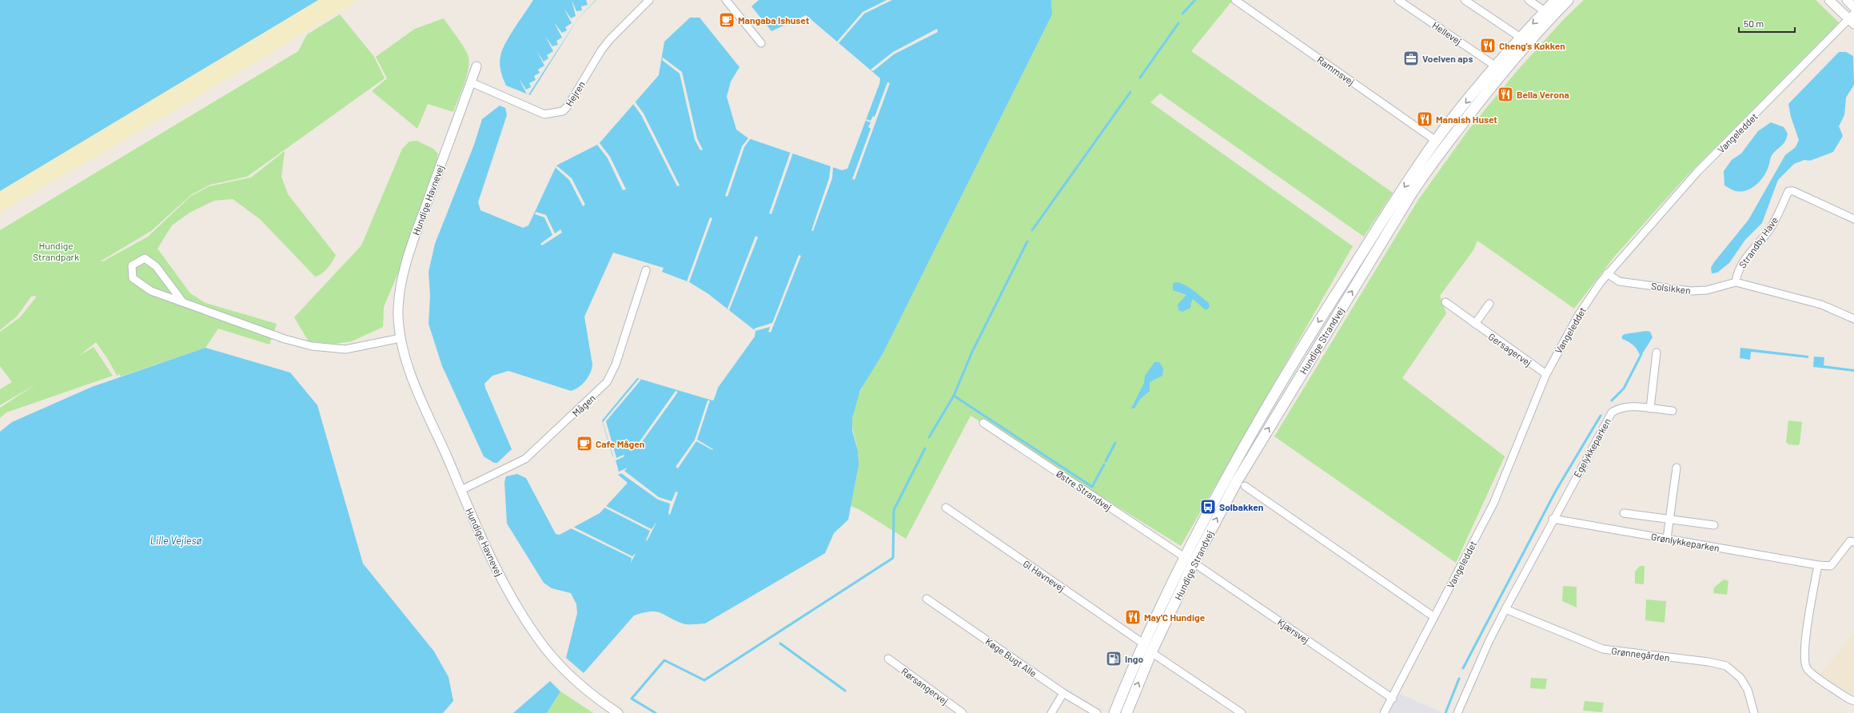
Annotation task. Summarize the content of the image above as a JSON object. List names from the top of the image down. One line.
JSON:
{"streets":{"main road":["Hundige Strandvej"],"street":["Hellevej","Rammsvej","Hejren","Vangeleddet","Hundige Havnevej","Strandby Have","Solsikken","Gersagervej","Mågen","Egelykkeparken","Østre Strandvej","Grønlykkeparken","Gl Havnevej","Kjærsvej","Grønnegården","Køge Bugt Alle","Rørsangervej"]},"crossings":[["Hellevej","Hundige Strandvej"],["Rammsvej","Hundige Strandvej"],["Hejren","Hundige Havnevej"],["Vangeleddet","Solsikken"],["Vangeleddet","Gersagervej"],["Vangeleddet","Kjærsvej"],["Hundige Havnevej","Mågen"],["Strandby Have","Solsikken"],["Hundige Strandvej","Østre Strandvej"],["Hundige Strandvej","Gl Havnevej"],["Hundige Strandvej","Kjærsvej"],["Egelykkeparken","Grønlykkeparken"],["Østre Strandvej","Kjærsvej"]],"water":["Lille Vejlesø"],"parks":["Hundige Strandpark"],"places":{"cafe":["Mangaba Ishuset","Cafe Mågen"],"restaurant":["Cheng's Køkken","Bella Verona","Manaish Huset","May'C Hundige"],"office":["Voelven aps"],"bus stop":["Solbakken"],"fuel station":["Ingo"]},"scale_bar":"50 m"}
